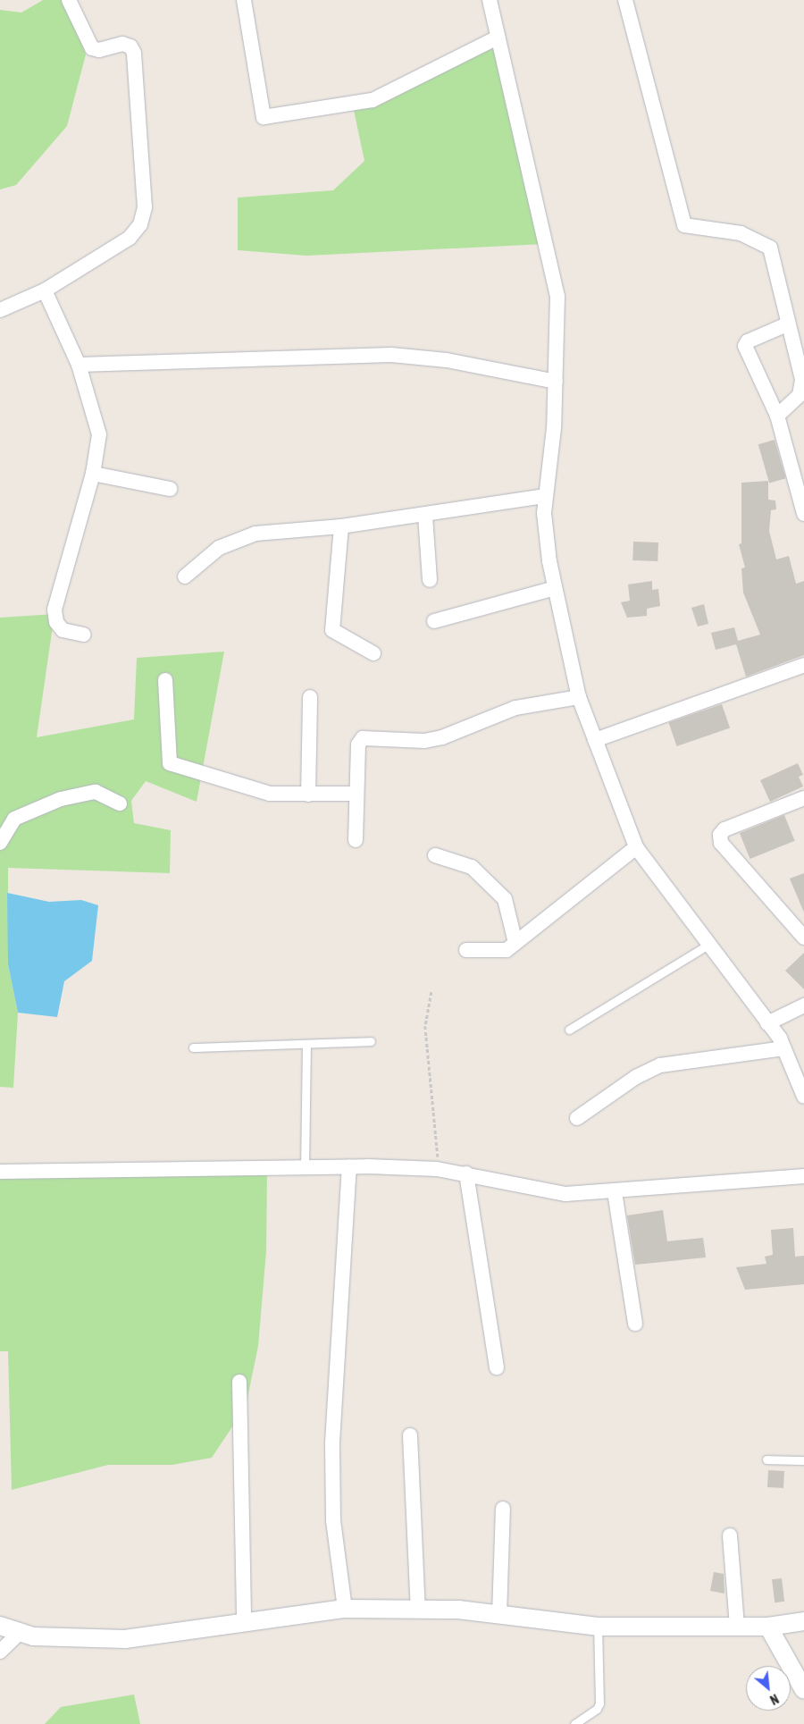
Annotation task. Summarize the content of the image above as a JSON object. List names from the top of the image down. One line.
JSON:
{"north":"bottom right"}
